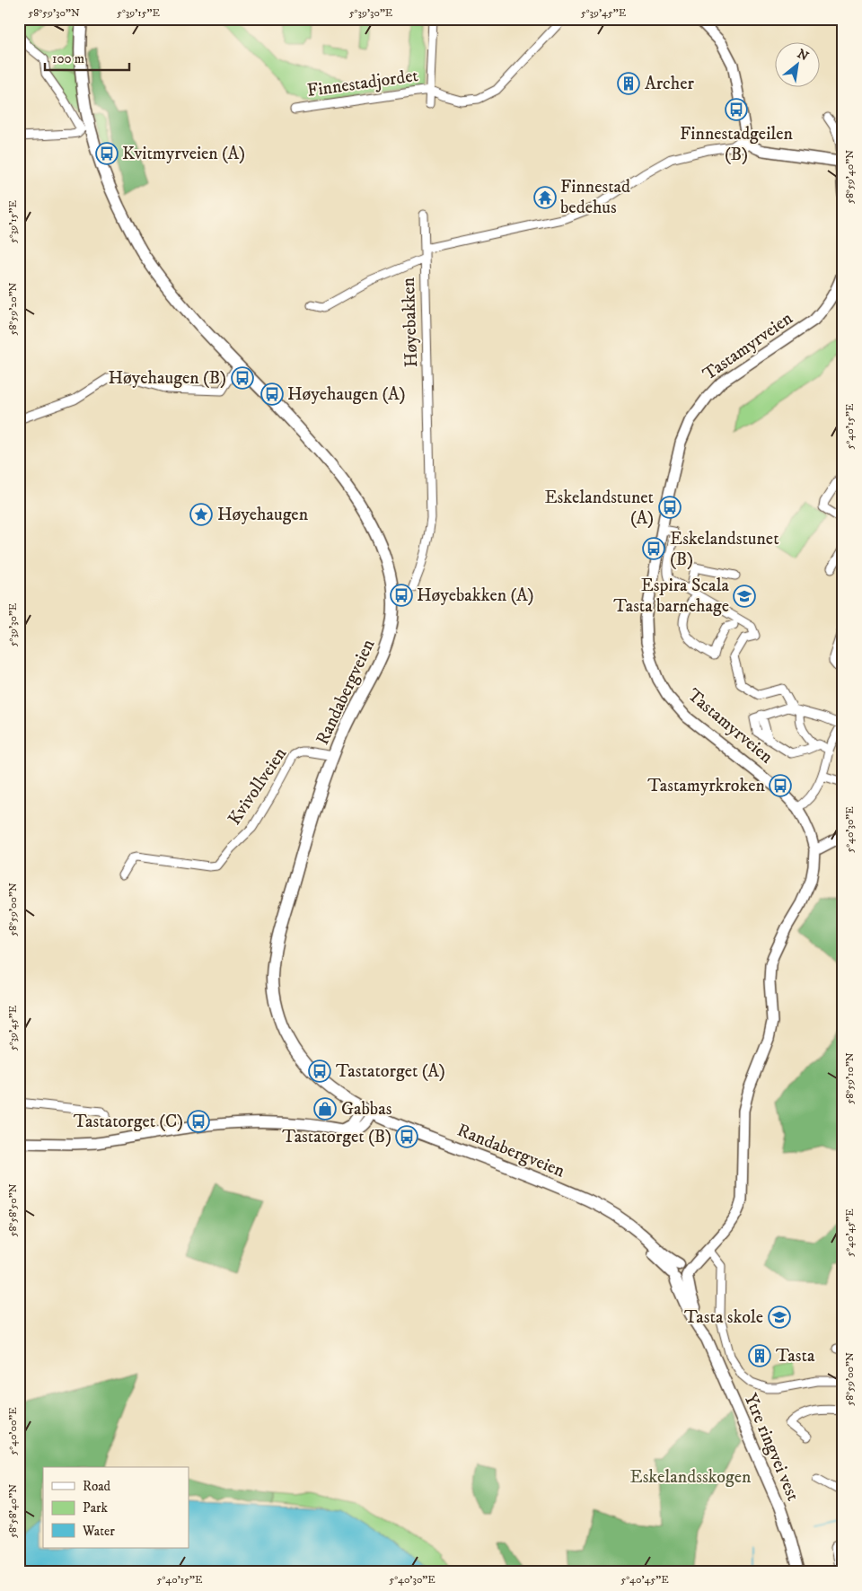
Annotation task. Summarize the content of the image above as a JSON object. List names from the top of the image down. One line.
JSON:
{"streets":{"highway":["Randabergveien","Ytre ringvei vest"],"main road":["Tastamyrveien"],"street":["Finnestadjordet","Høyebakken","Kvivollveien"]},"crossings":[["Randabergveien","Kvivollveien"],["Randabergveien","Ytre ringvei vest"]],"parks":["Eskelandsskogen"],"places":{"building":["Archer","Tasta"],"bus stop":["Finnestadgeilen (B)","Kvitmyrveien (A)","Høyehaugen (B)","Høyehaugen (A)","Eskelandstunet (A)","Eskelandstunet (B)","Høyebakken (A)","Tastamyrkroken","Tastatorget (A)","Tastatorget (C)","Tastatorget (B)"],"temple":["Finnestad bedehus"],"place":["Høyehaugen"],"school or university":["Espira Scala Tasta barnehage","Tasta skole"],"shop":["Gabbas"]},"legend":["Road","Park","Water"],"scale_bar":"100 m","north":"top right","coordinates":["58°59'30\"N","5°39'15\"E","5°39'30\"E","5°39'45\"E","58°59'40\"N","58°59'20\"N","5°40'15\"E","5°40'30\"E","58°59'00\"N","58°59'10\"N","58°58'50\"N","5°40'45\"E","5°40'00\"E","58°58'40\"N"]}
